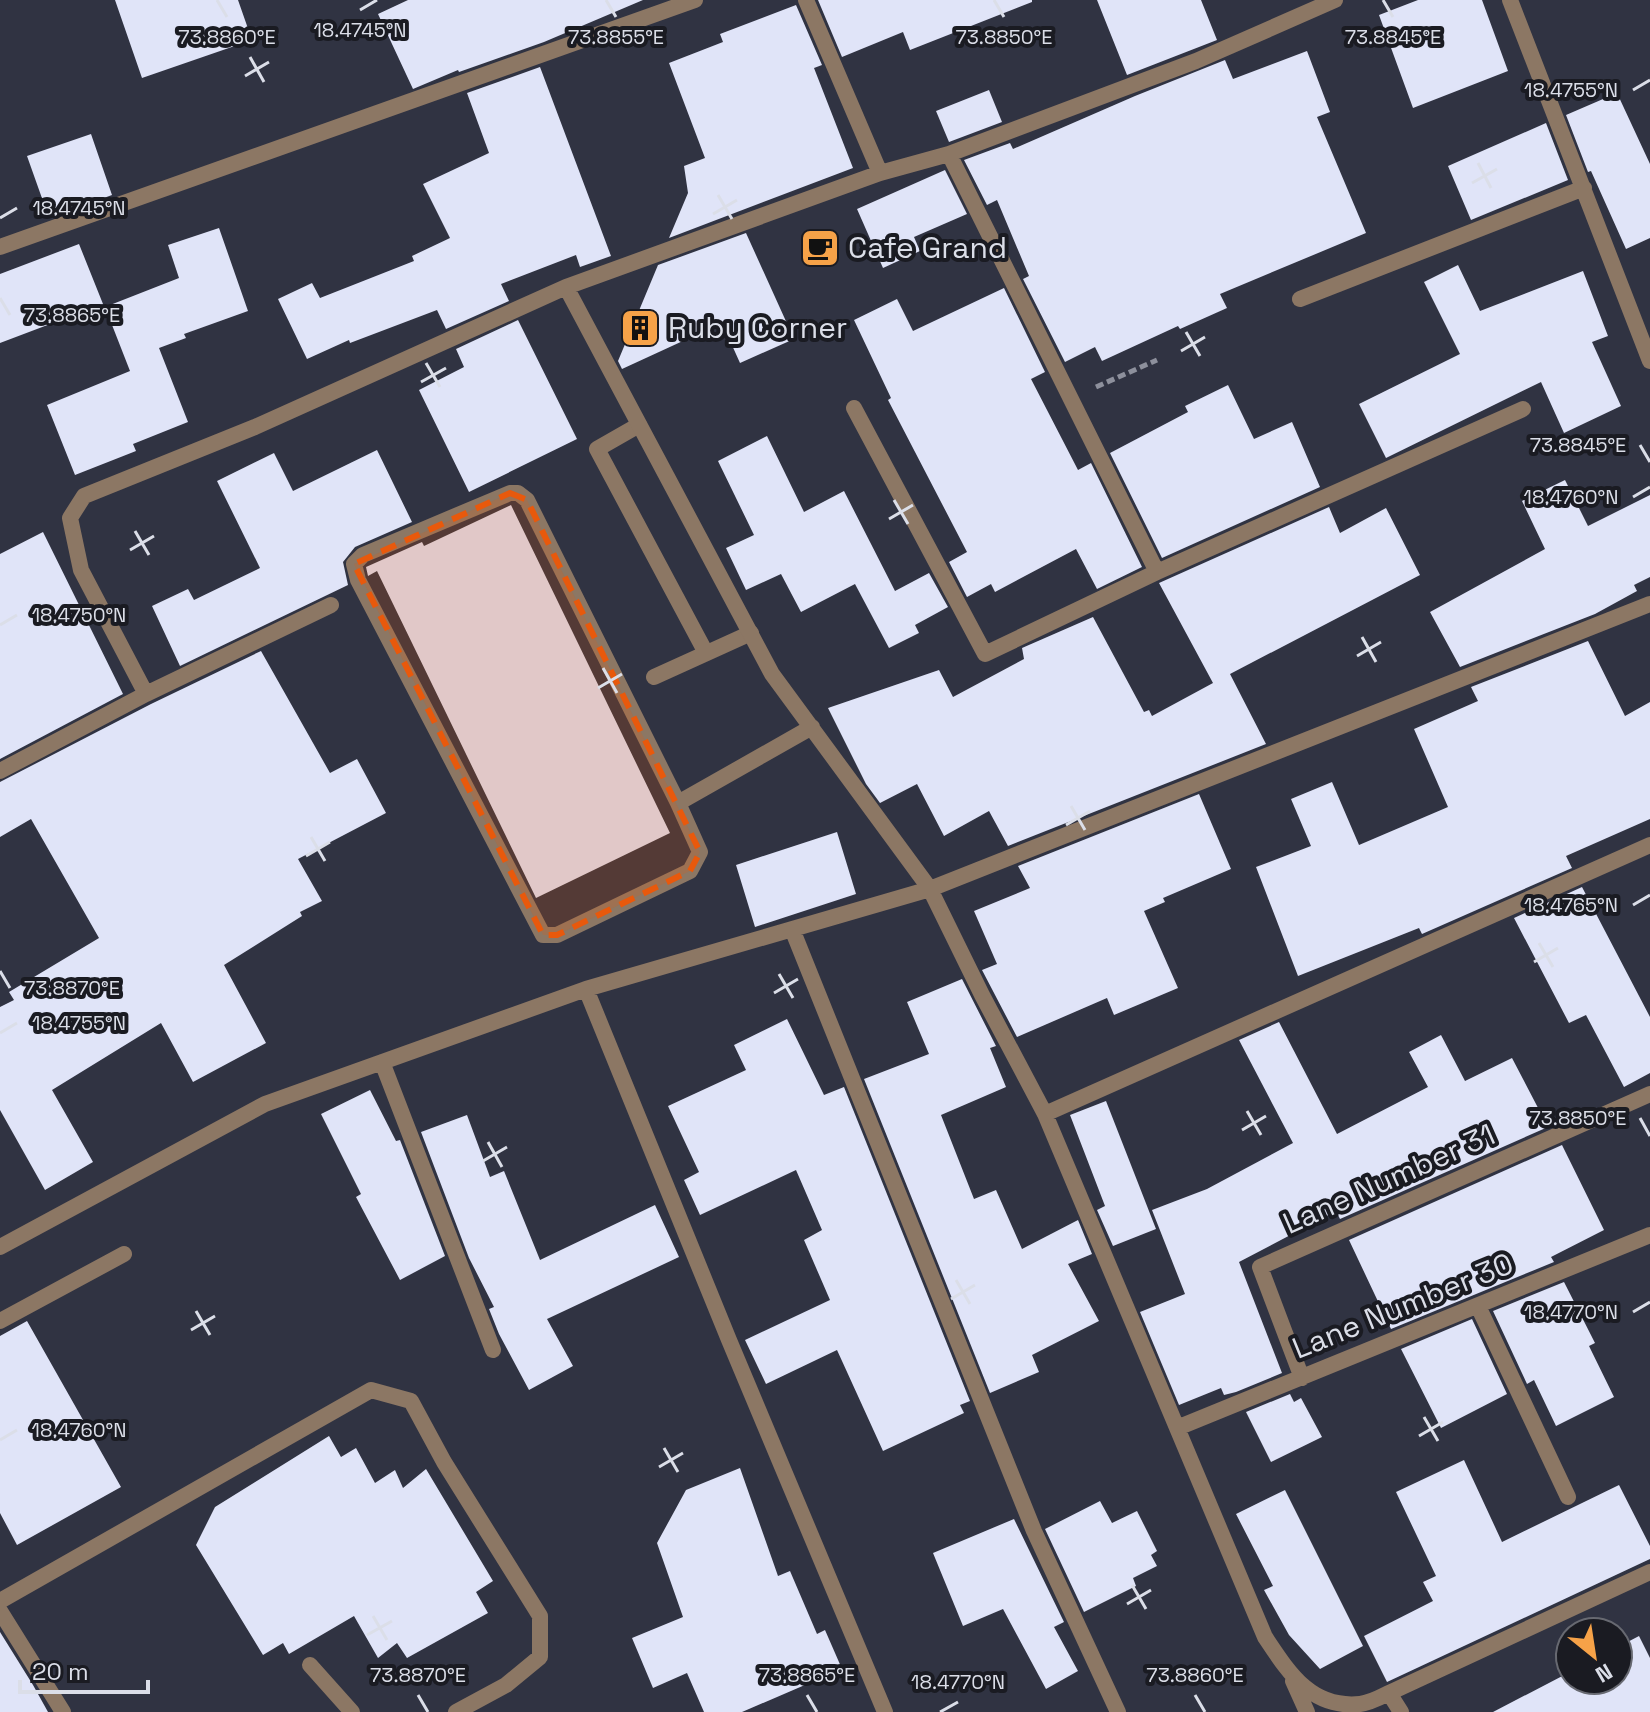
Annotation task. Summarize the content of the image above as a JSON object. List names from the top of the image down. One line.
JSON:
{"streets":{"street":["Lane Number 31","Lane Number 30"]},"crossings":[["Lane Number 31","Lane Number 30"]],"places":{"cafe":["Cafe Grand"],"building":["Ruby Corner"]},"scale_bar":"20 m","north":"bottom right","coordinates":["18.4745°N","73.8860°E","73.8855°E","73.8850°E","73.8845°E","18.4755°N","73.8865°E","18.4760°N","18.4750°N","18.4765°N","73.8870°E","18.4770°N"]}
